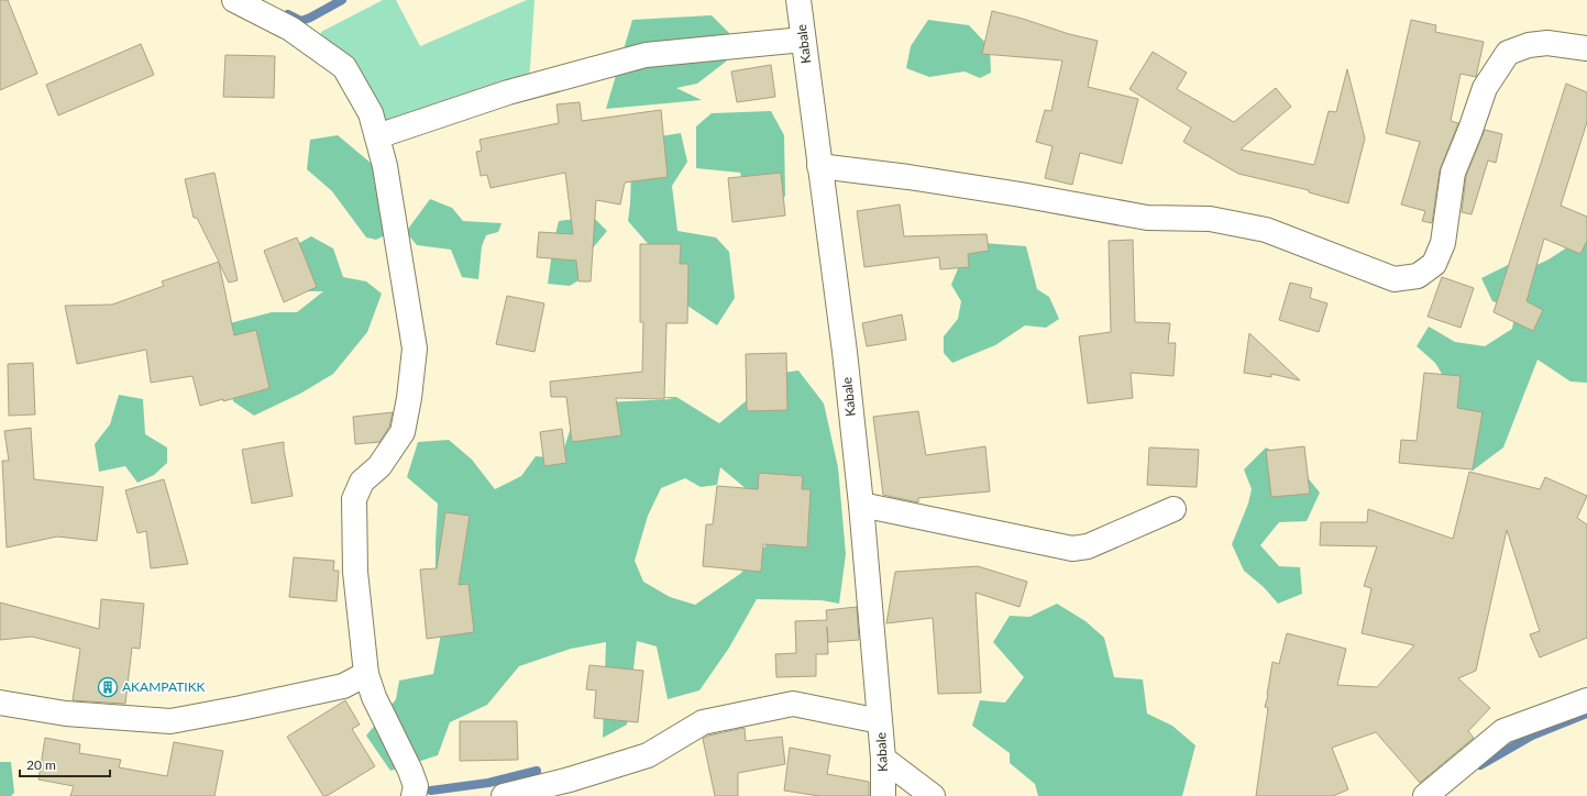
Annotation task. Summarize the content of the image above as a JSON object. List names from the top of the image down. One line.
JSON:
{"streets":{"street":["Kabale"]},"places":{"building":["AKAMPATIKK"]},"scale_bar":"20 m"}
